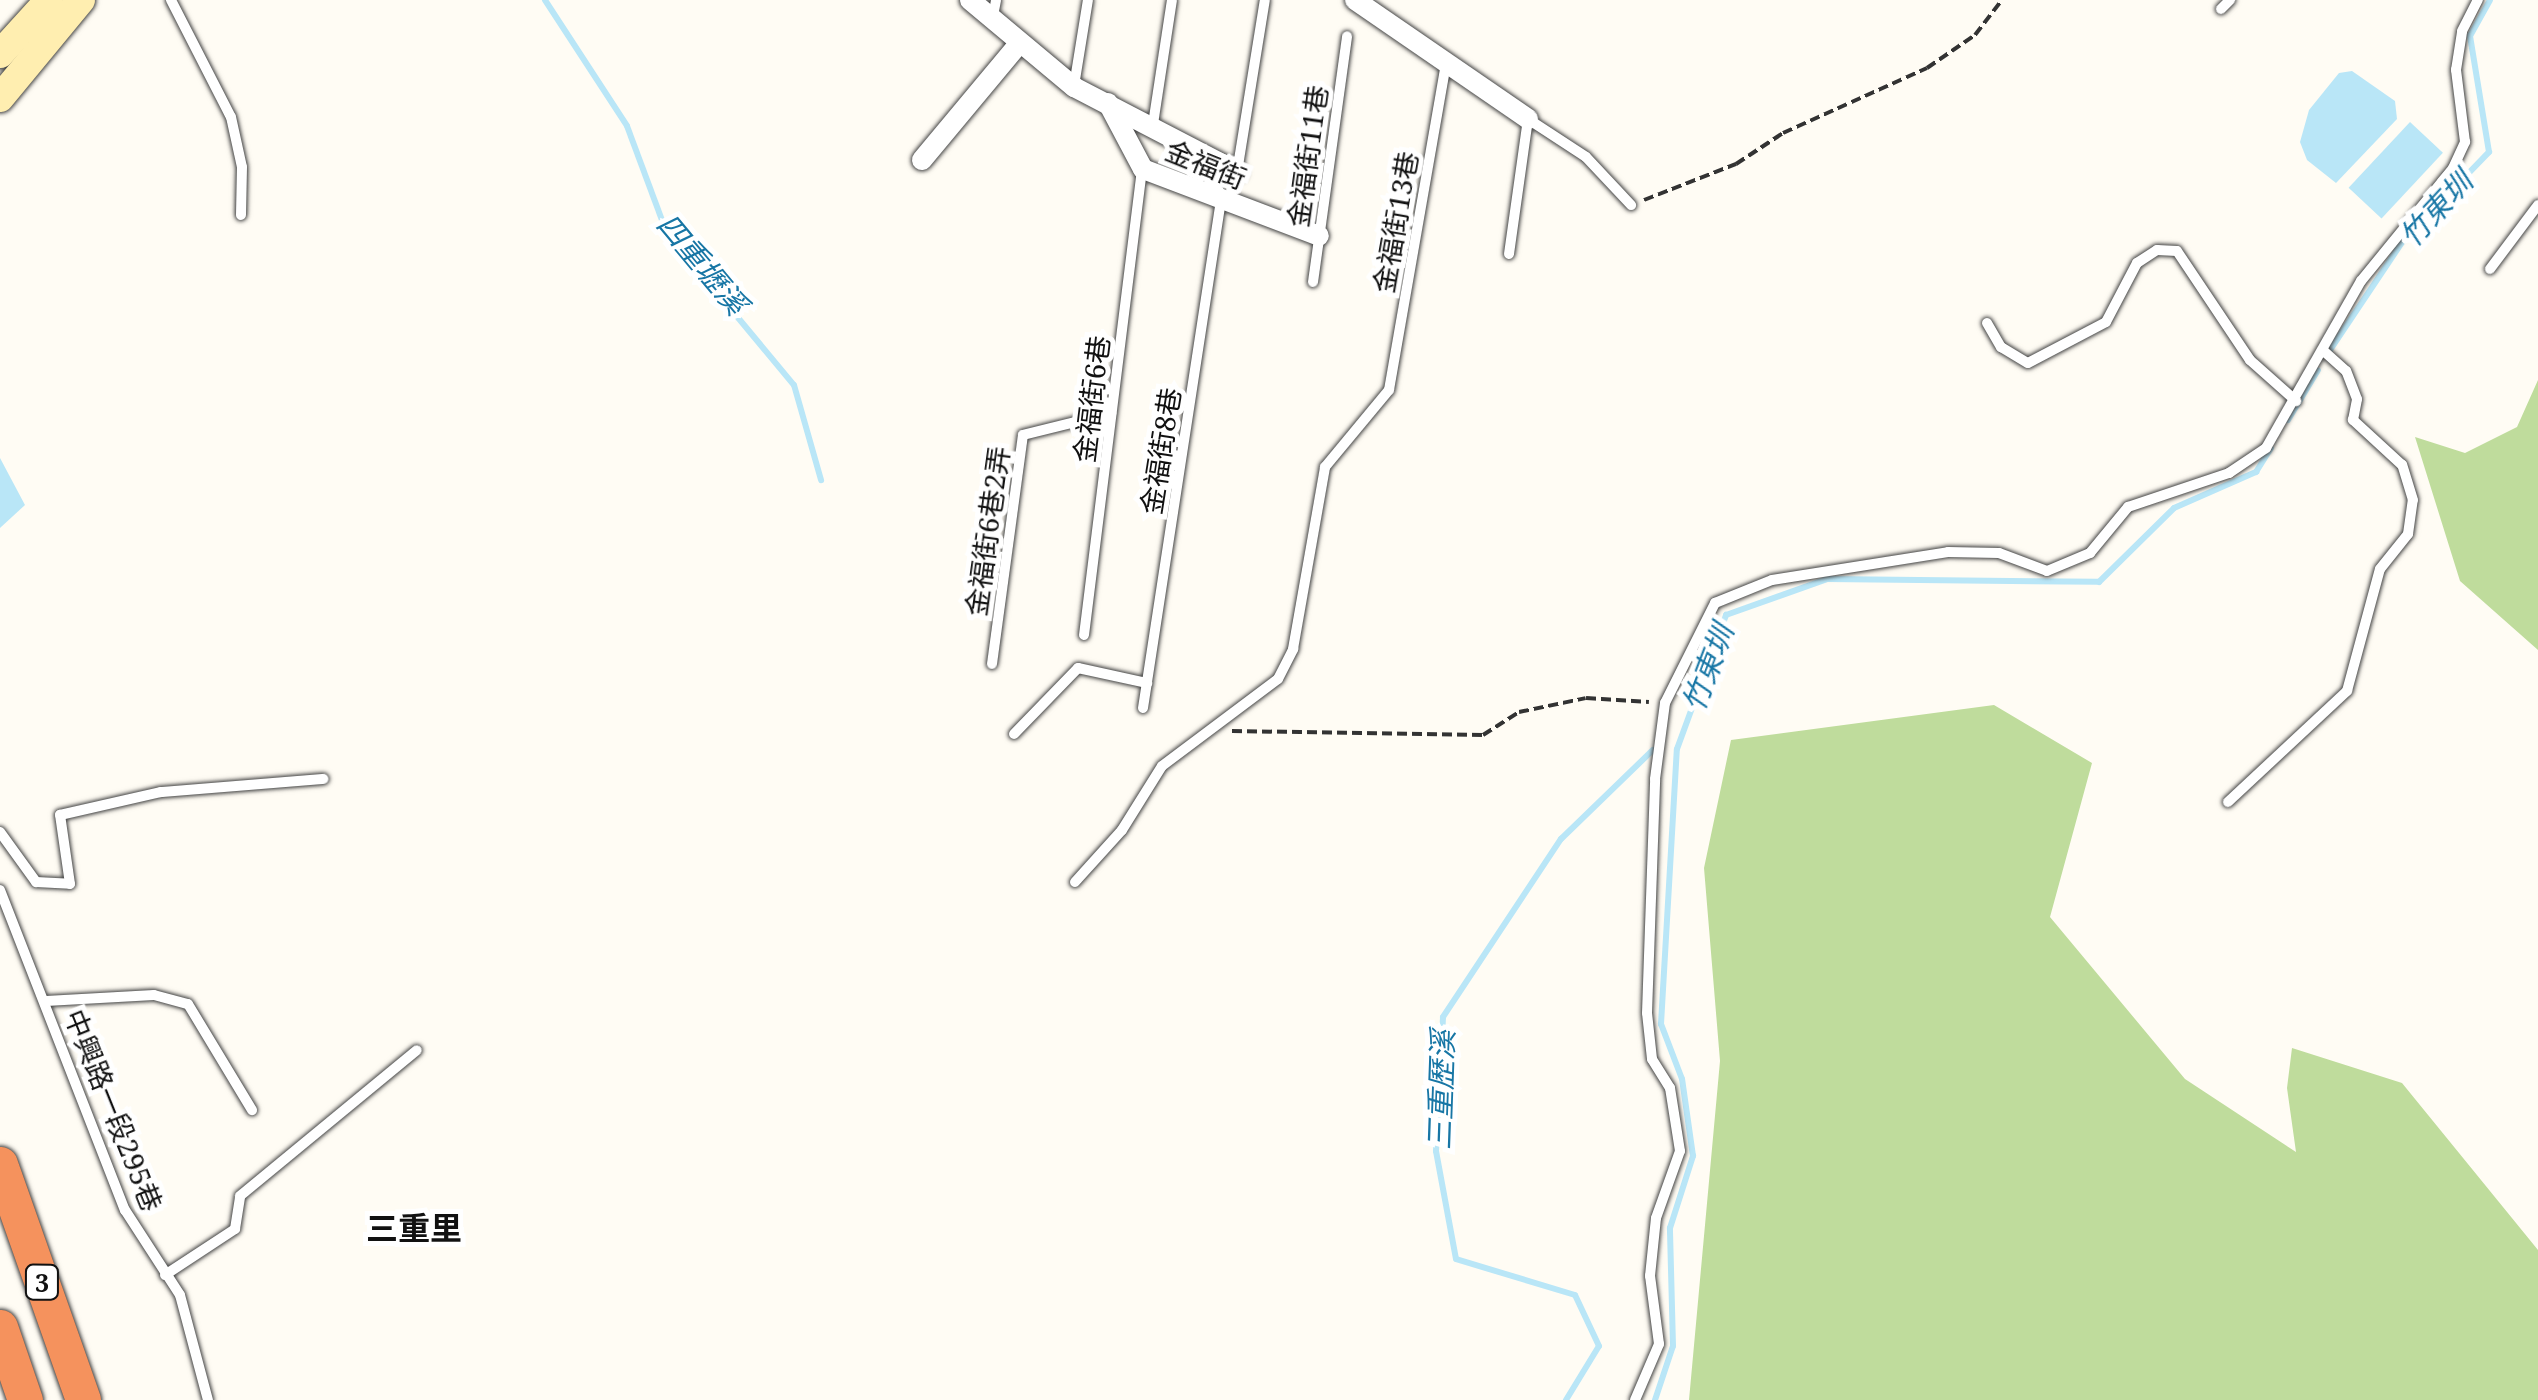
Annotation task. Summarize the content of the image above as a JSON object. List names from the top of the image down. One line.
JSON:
{"streets":{"highway":["3"],"street":["金福街"],"lane":["金福街11巷","金福街13巷","金福街6巷","金福街8巷","金福街6巷2弄","中興路一段295巷"]},"crossings":[["金福街11巷","金福街"],["金福街","金福街6巷"],["金福街","金福街8巷"],["金福街6巷","金福街6巷2弄"]],"districts":["三重里"],"water":["竹東圳","四重壢溪","三重歷溪"]}
